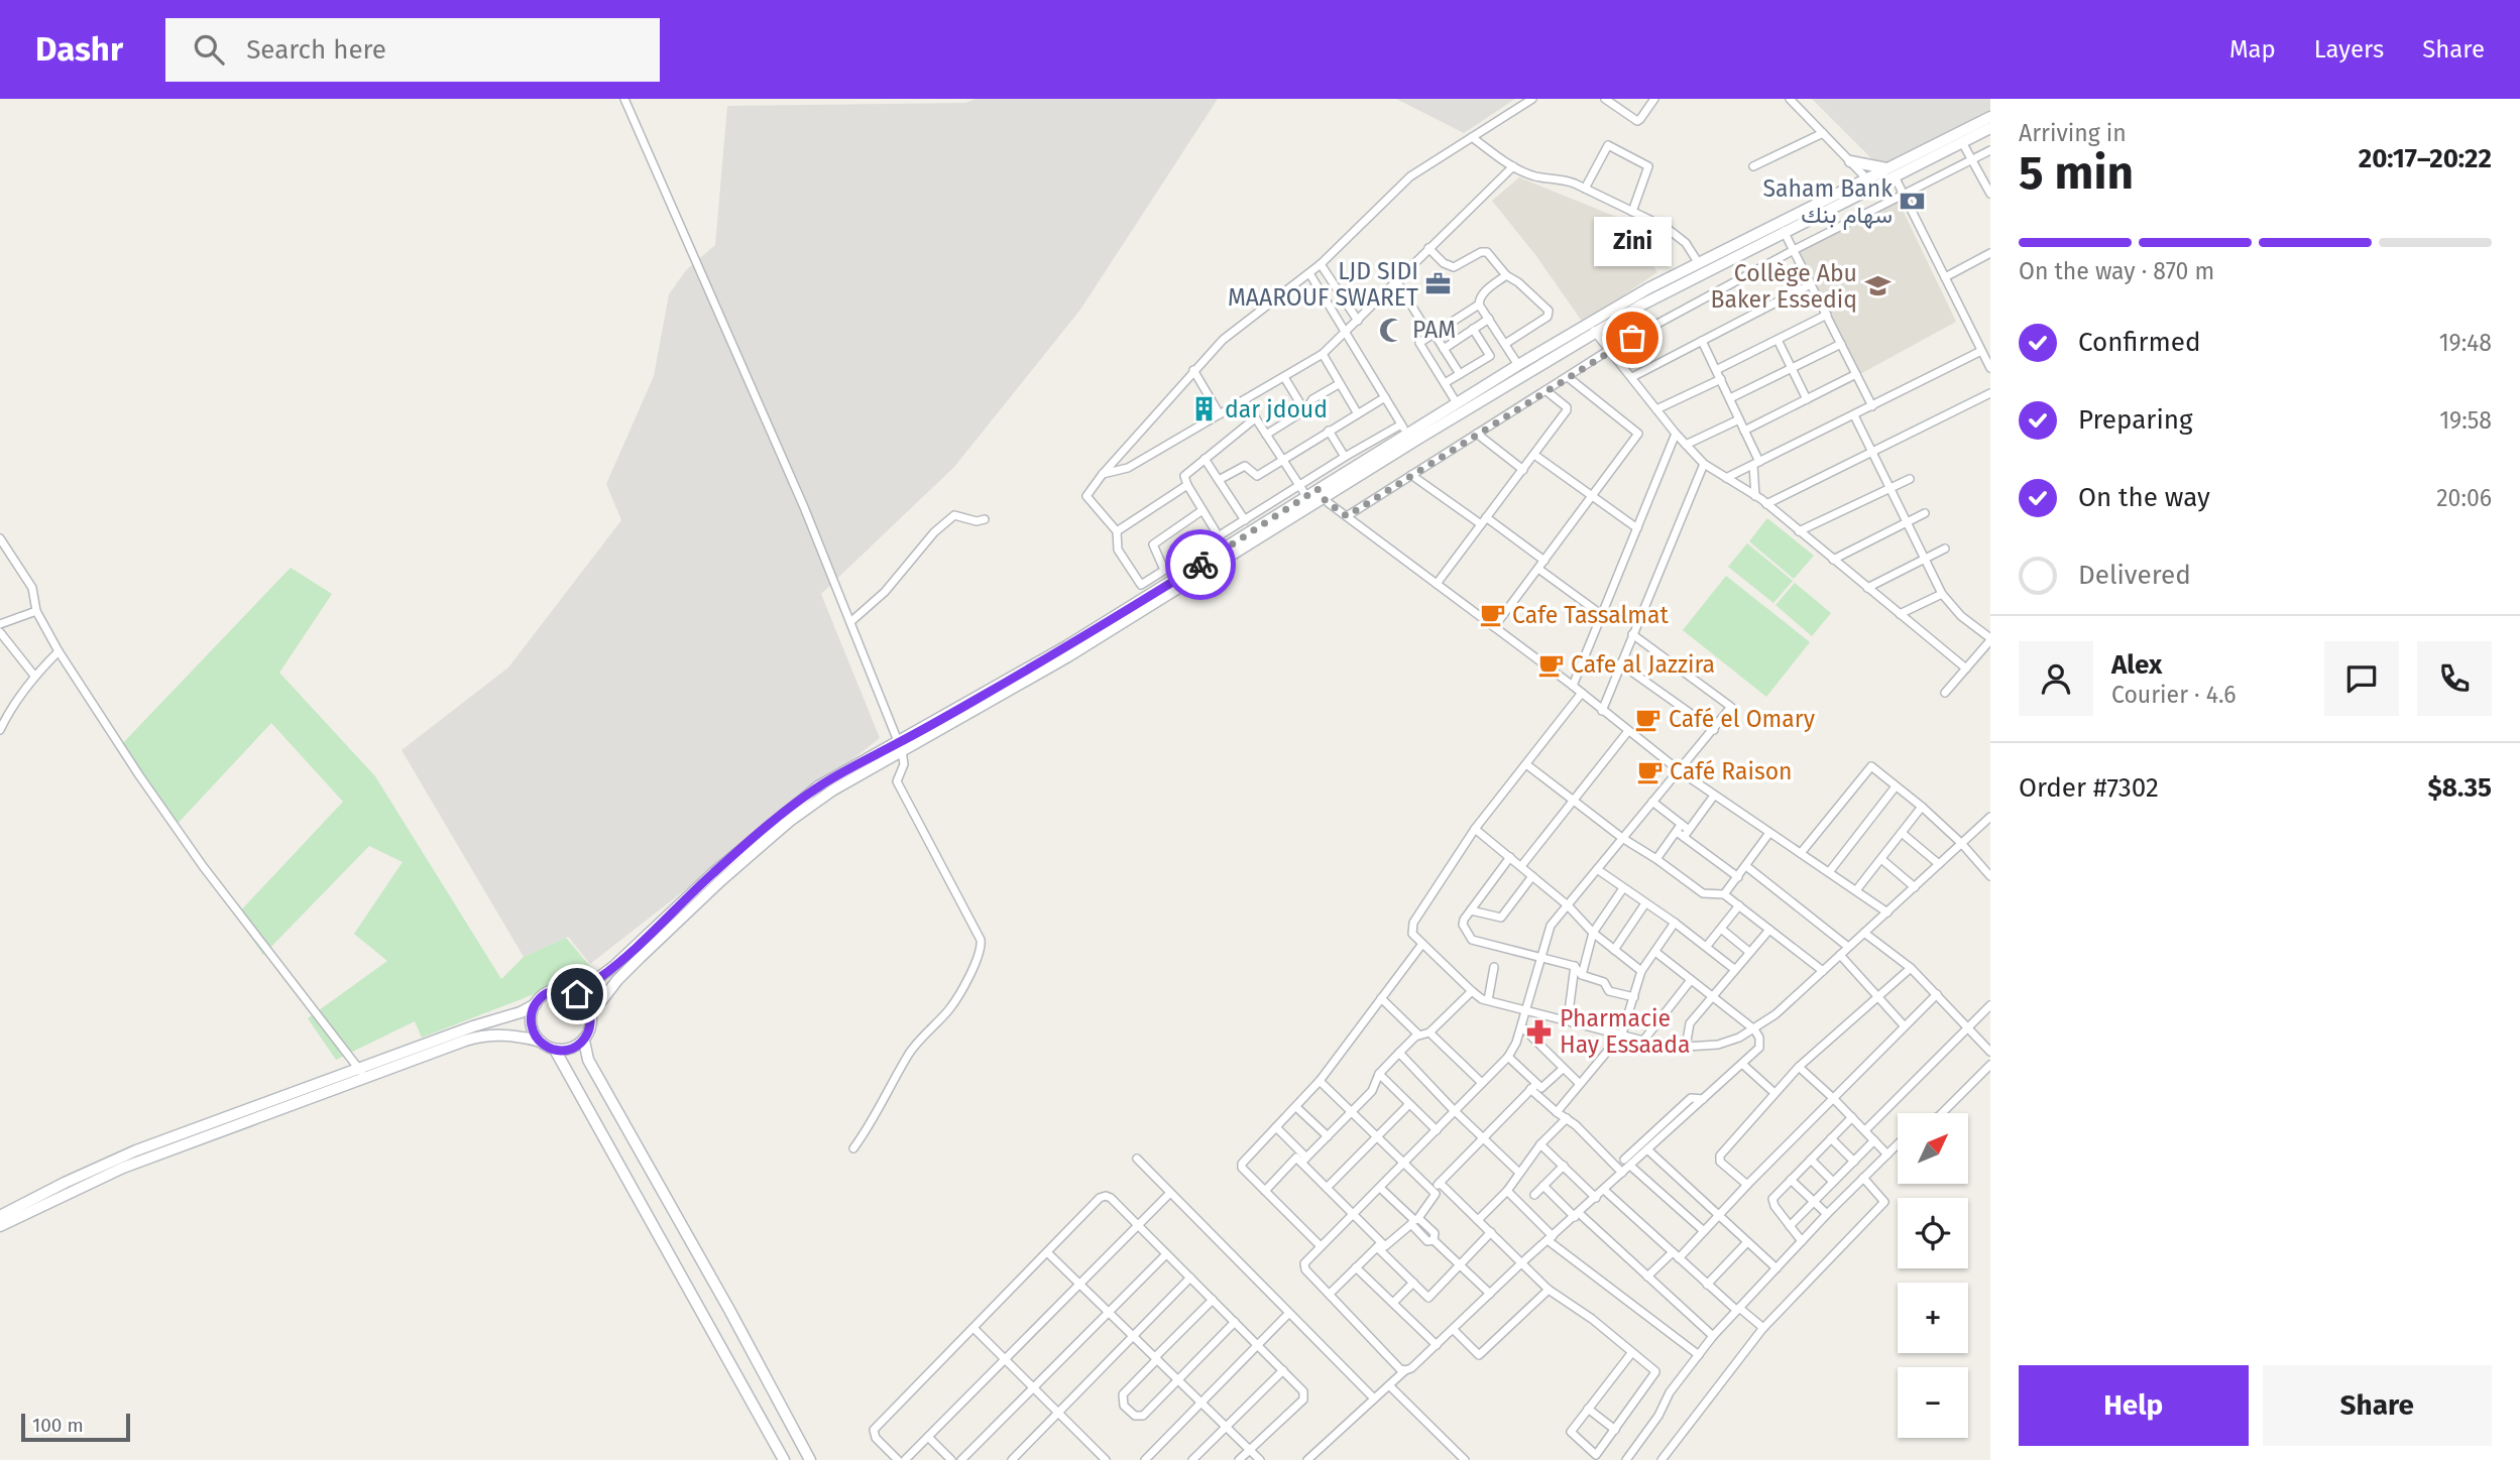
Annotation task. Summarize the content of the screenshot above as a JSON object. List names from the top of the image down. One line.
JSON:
{"places":{"bank":["Saham Bank سهام بنك"],"office":["LJD SIDI MAAROUF SWARET"],"school or university":["Collège Abu Baker Essediq"],"mosque":["PAM"],"other":["Zini"],"building":["dar jdoud"],"cafe":["Cafe Tassalmat","Cafe al Jazzira","Café el Omary","Café Raison"],"pharmacy":["Pharmacie Hay Essaada"]},"scale_bar":"100 m","north":"top right","page":{"header":"Dashr","search":"Search here","nav":["Map","Layers","Share"],"heading":["5 min","Arriving in","20:17–20:22"],"panel":["Alex","Courier · 4.6","Order #7302","$8.35"],"bubble":"Zini","bar":"On the way · 870 m","list":[["Confirmed","19:48"],["Preparing","19:58"],["On the way","20:06"],"Delivered"],"map_buttons":["+","−"],"buttons":["Help","Share"],"scale":"100 m"}}
